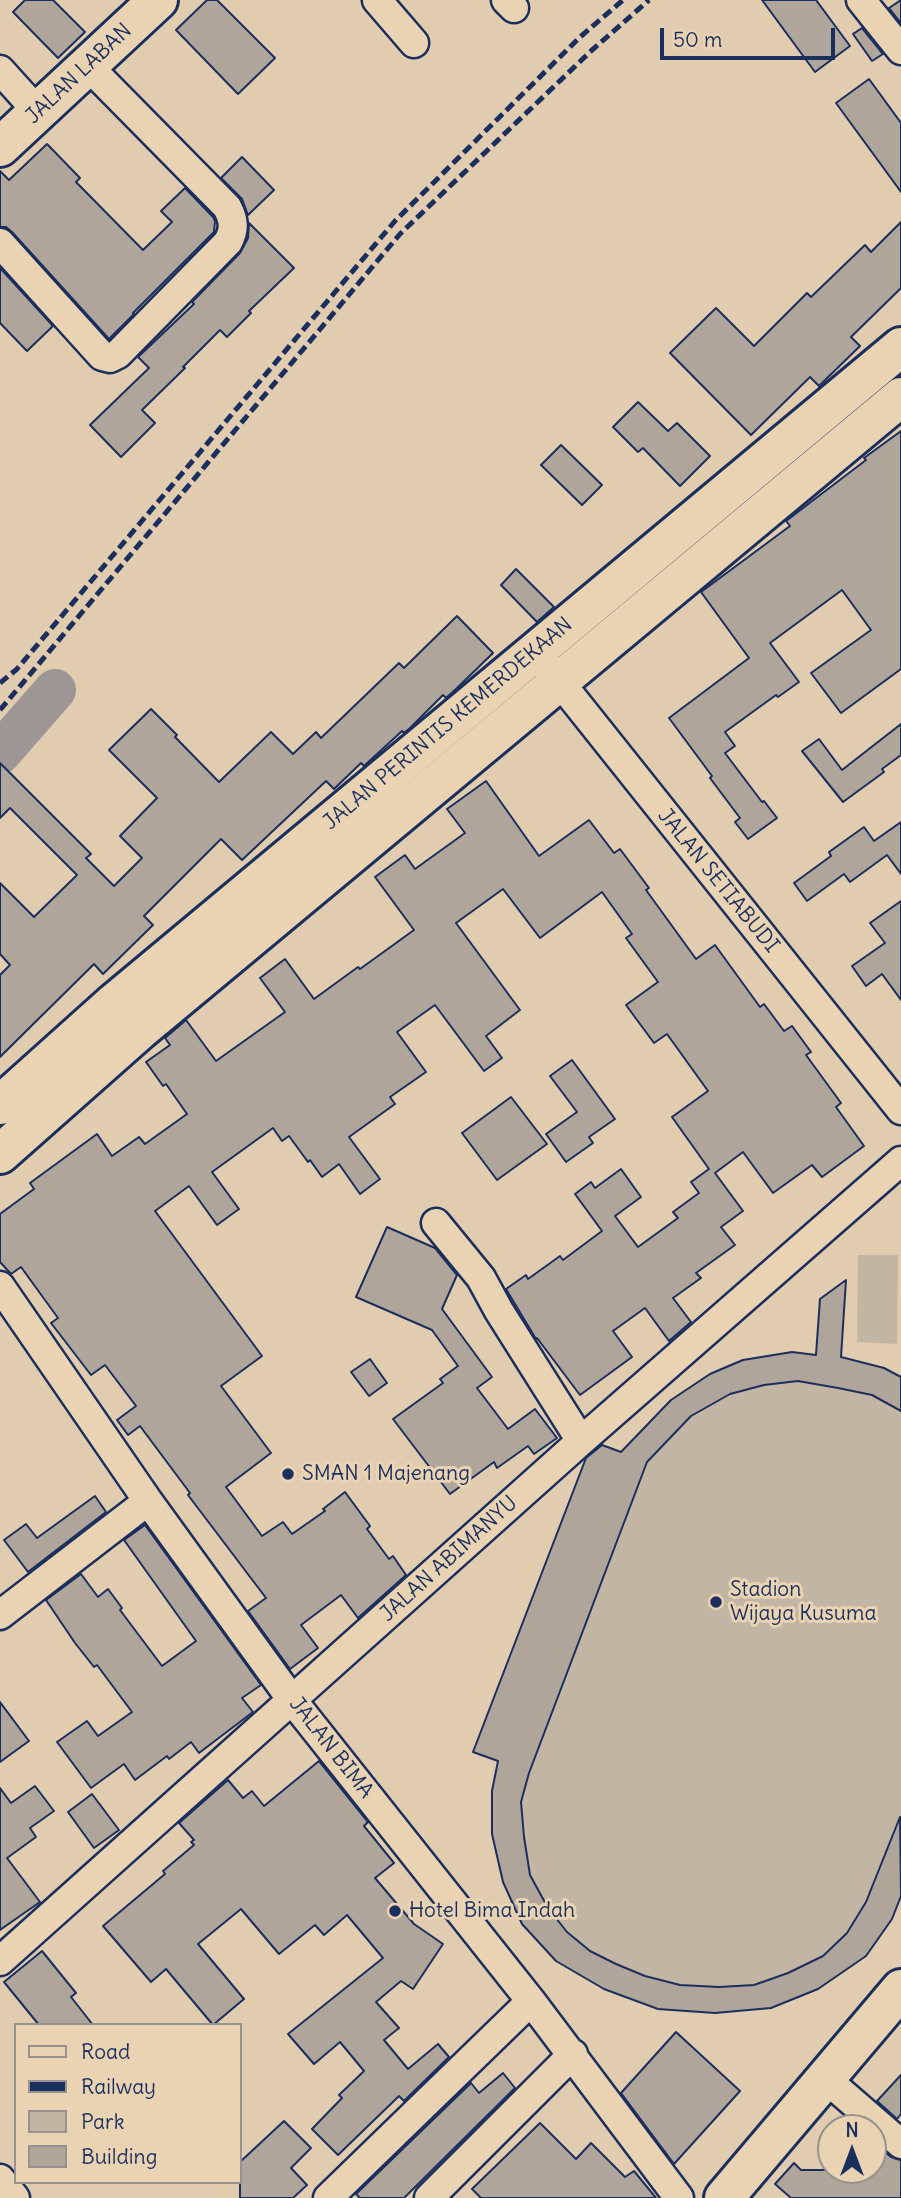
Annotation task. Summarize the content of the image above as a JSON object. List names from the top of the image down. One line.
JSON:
{"streets":{"main road":["JALAN LABAN","JALAN PERINTIS KEMERDEKAAN"],"street":["JALAN SETIABUDI","JALAN ABIMANYU","JALAN BIMA"]},"crossings":[["JALAN PERINTIS KEMERDEKAAN","JALAN SETIABUDI"],["JALAN ABIMANYU","JALAN BIMA"]],"places":["SMAN 1 Majenang","Stadion Wijaya Kusuma","Hotel Bima Indah"],"legend":["Road","Railway","Park","Building"],"scale_bar":"50 m","north":"top"}
